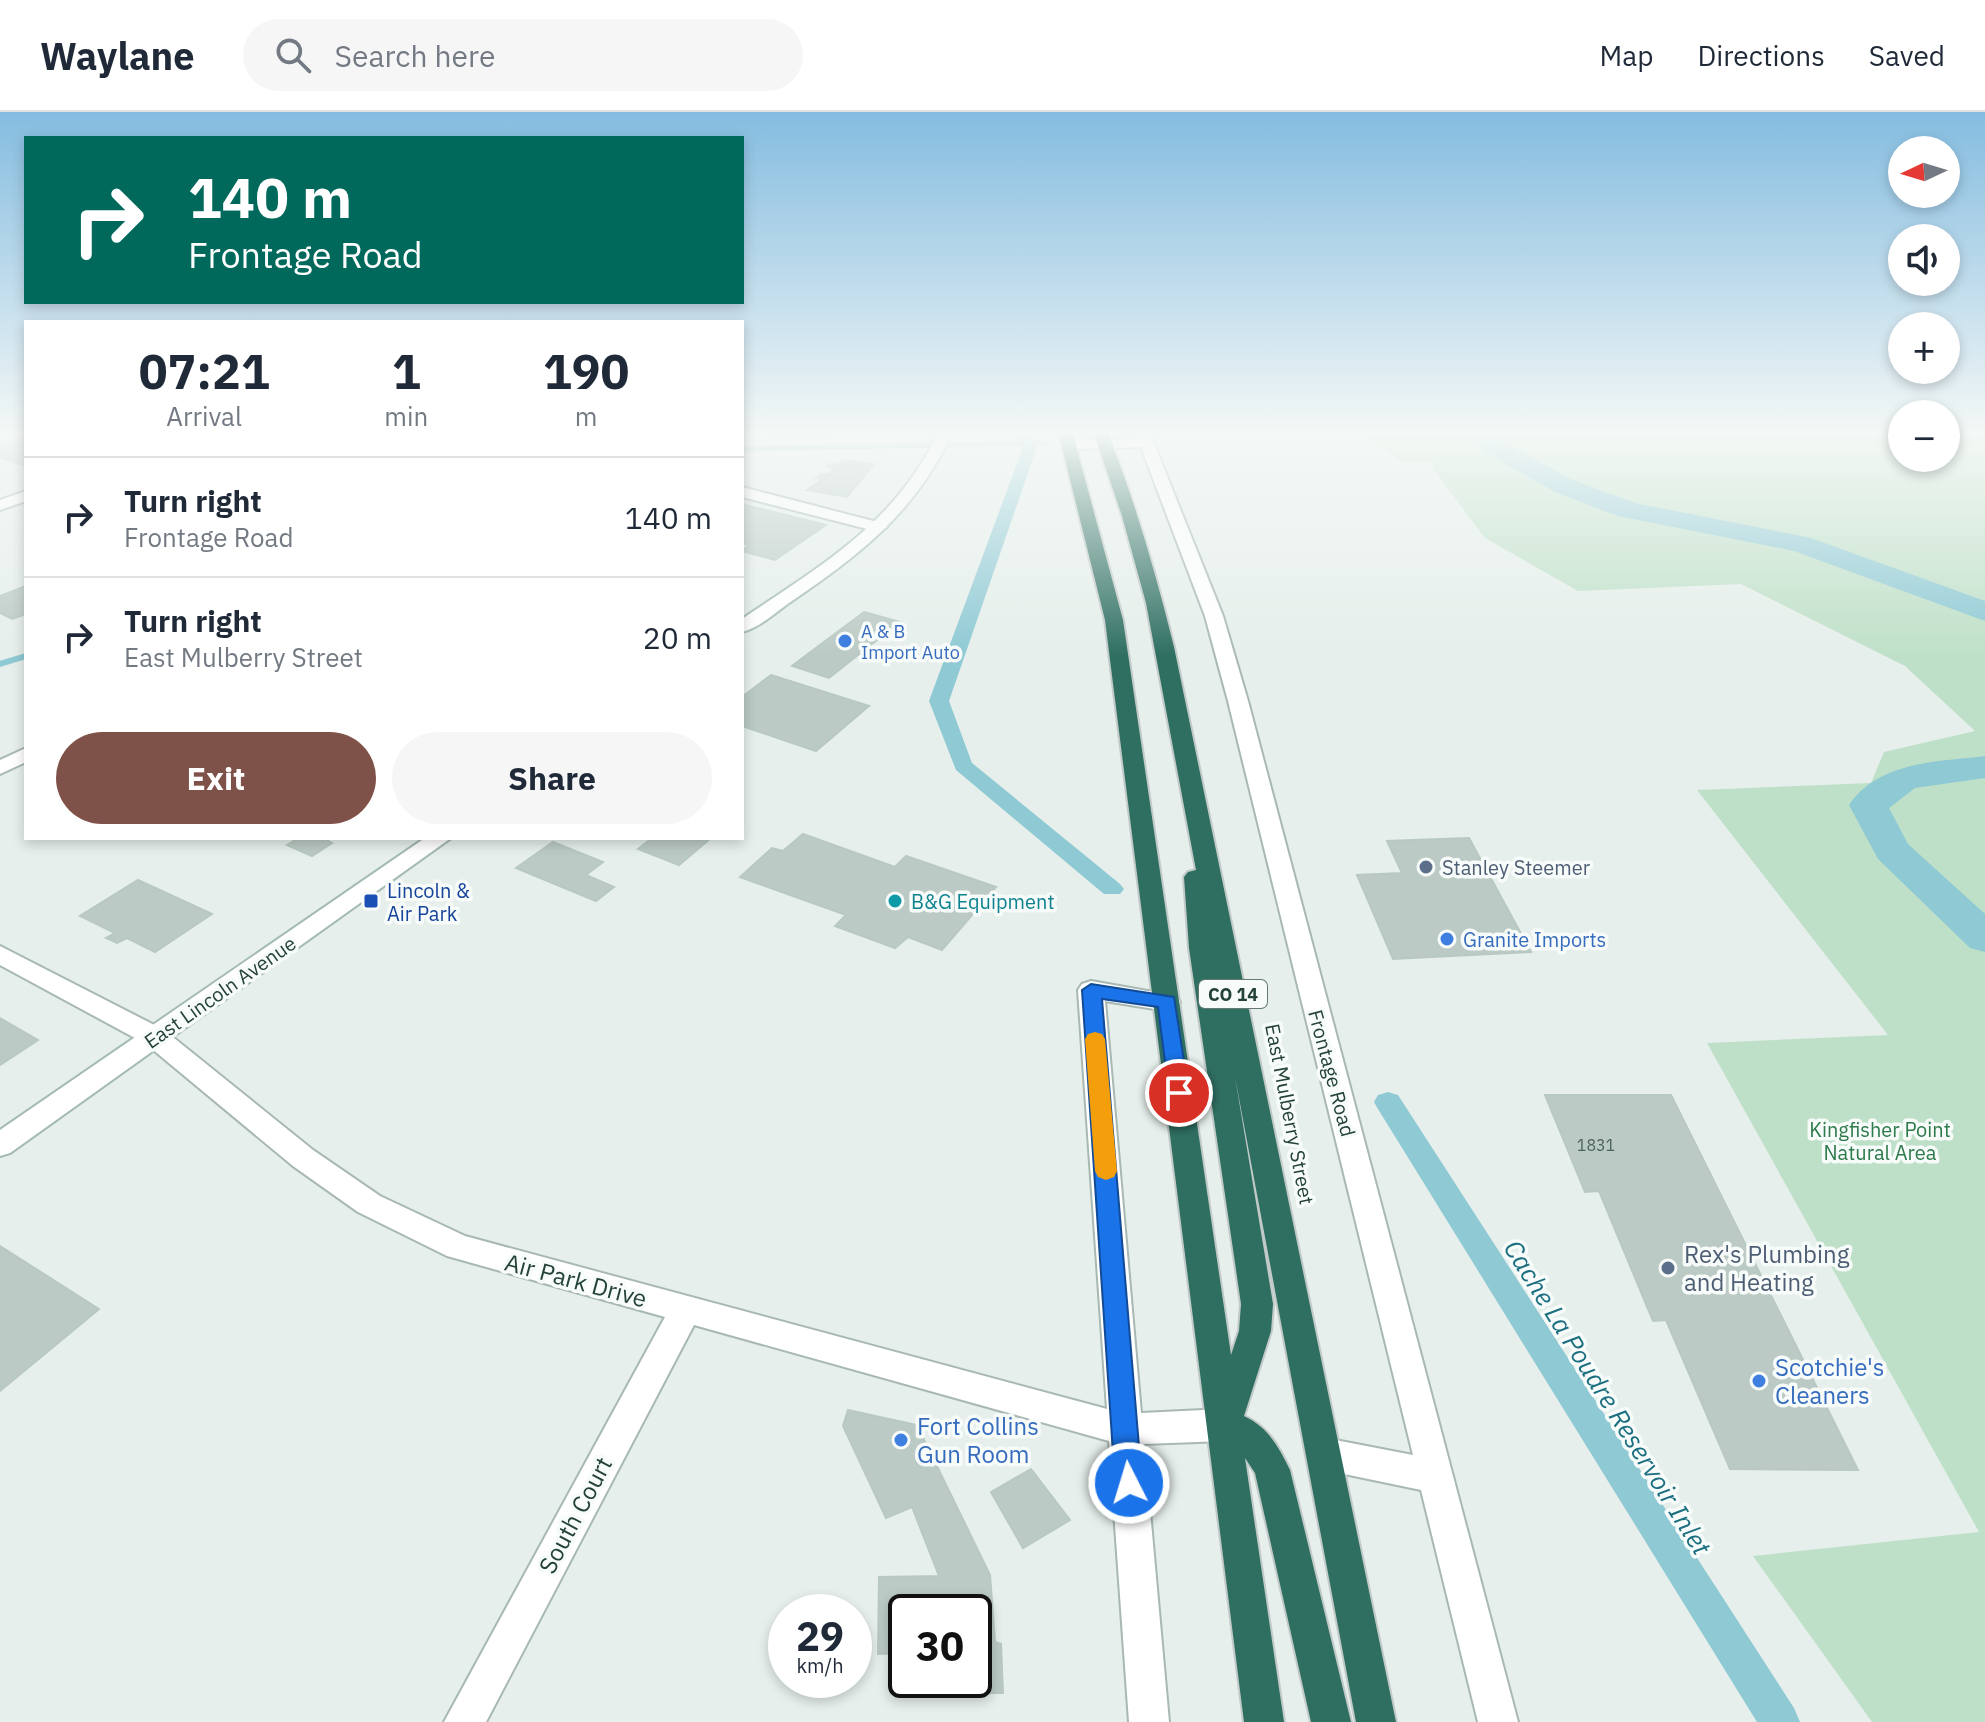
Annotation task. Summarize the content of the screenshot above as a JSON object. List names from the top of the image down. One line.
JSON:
{"streets":{"highway":["CO 14","East Mulberry Street"],"street":["East Lincoln Avenue","Frontage Road","Air Park Drive","South Court"]},"crossings":[["East Lincoln Avenue","Air Park Drive"],["Air Park Drive","South Court"]],"water":["Cache La Poudre Reservoir Inlet"],"parks":["Kingfisher Point Natural Area"],"places":{"other":["A & B Import Auto","Stanley Steemer","B&G Equipment","Granite Imports","Rex's Plumbing and Heating","Scotchie's Cleaners","Fort Collins Gun Room"],"transit":["Lincoln & Air Park"]},"house_numbers":["1831"],"north":"left","page":{"header":"Waylane","search":"Search here","nav":["Map","Directions","Saved"],"map_buttons":["+","−"],"turn":["140 m","Frontage Road"],"eta":["07:21","Arrival","1","min","190","m"],"list":[{"name":"Turn right","note":"Frontage Road","value":"140 m"},{"name":"Turn right","note":"East Mulberry Street","value":"20 m"}],"buttons":["Exit","Share"],"speed":"29 km/h","limit":"30"}}
